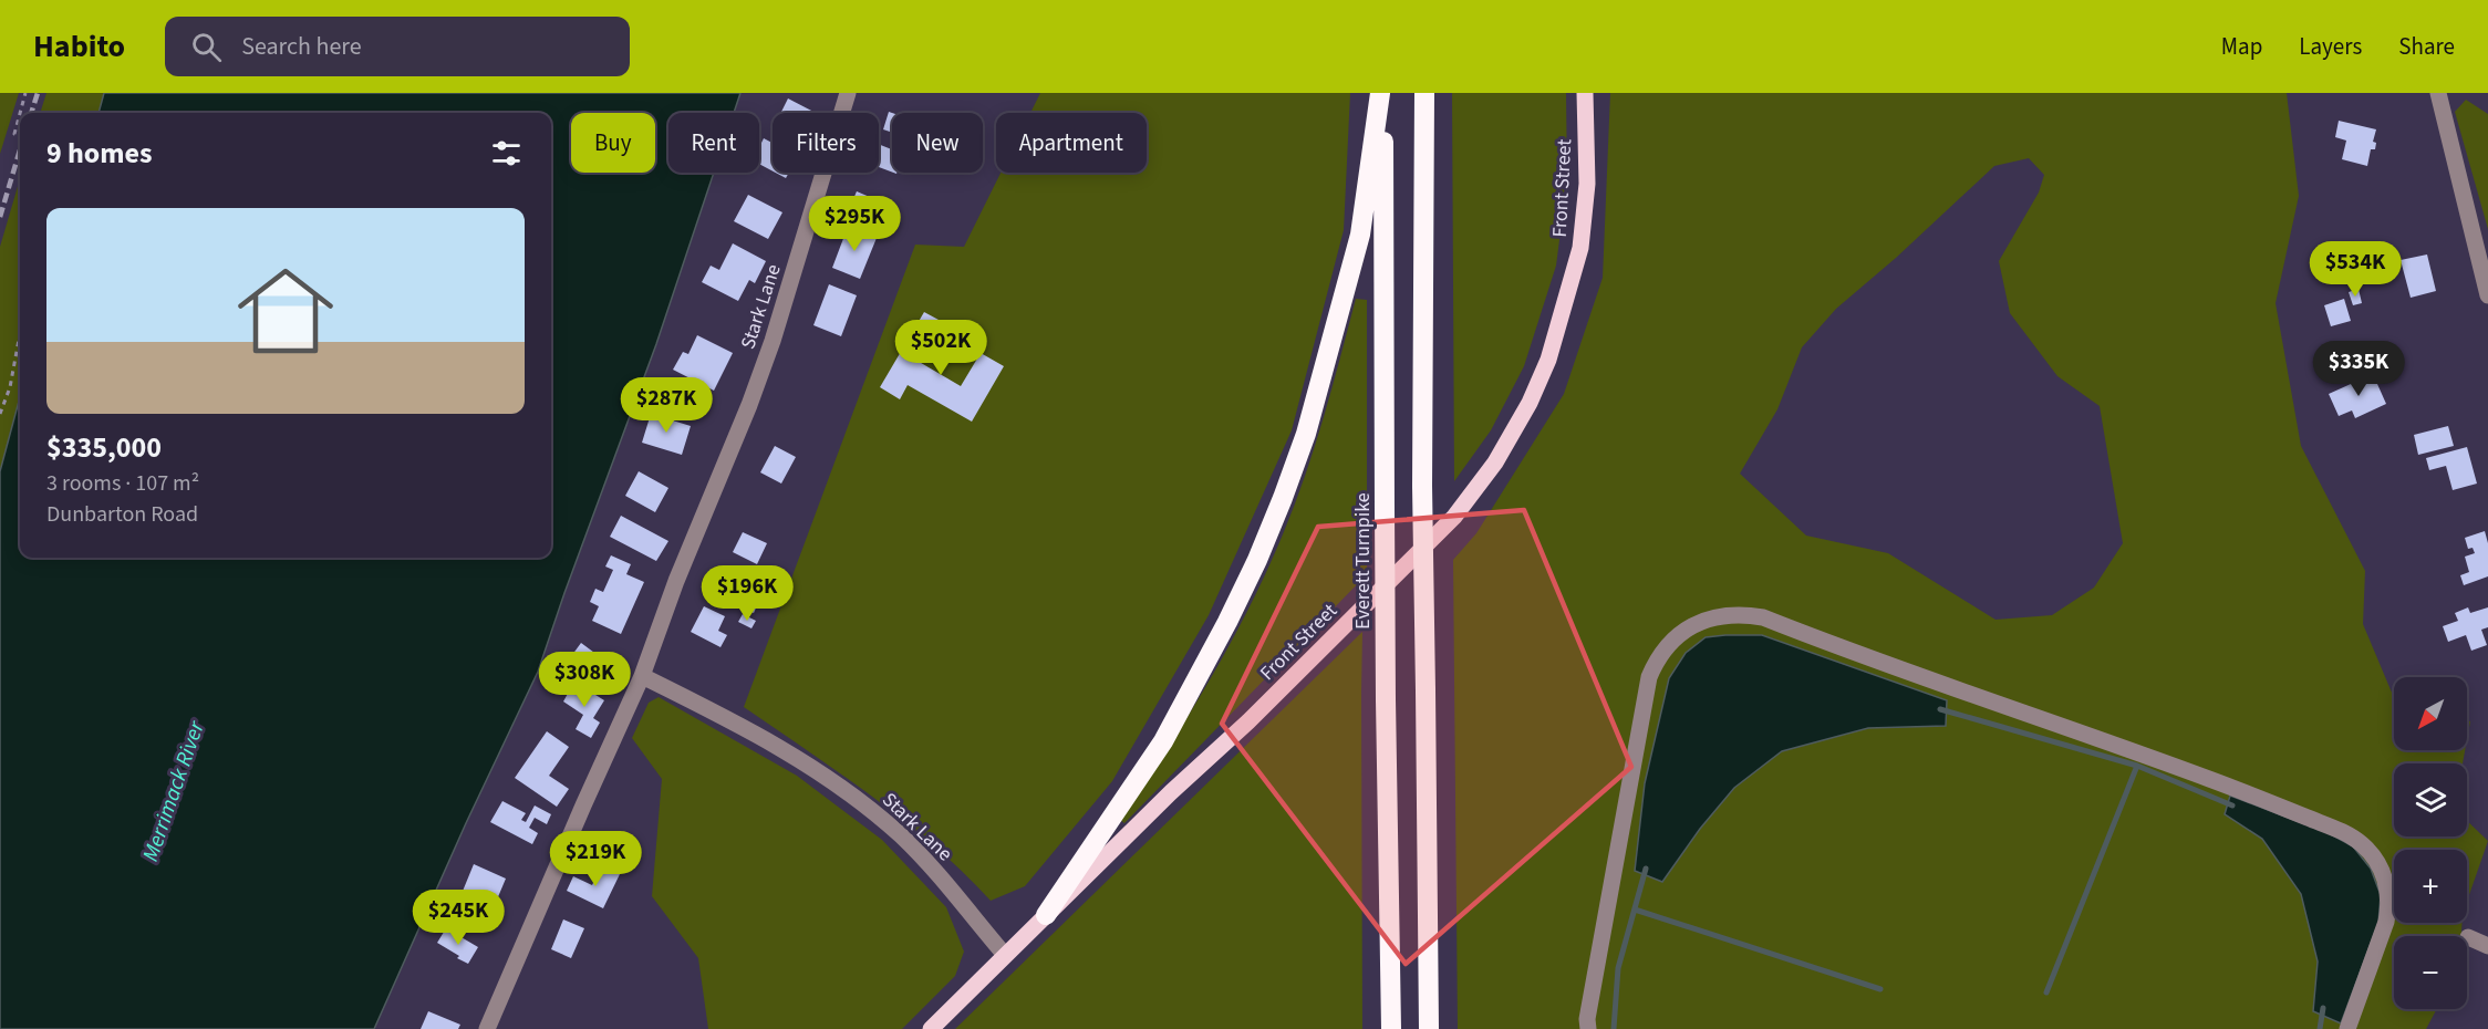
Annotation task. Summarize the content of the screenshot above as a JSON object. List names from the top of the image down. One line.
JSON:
{"streets":{"highway":["Everett Turnpike"],"main road":["Front Street"],"street":["Stark Lane"]},"crossings":[["Front Street","Stark Lane"]],"water":["Merrimack River"],"north":"bottom left","page":{"header":"Habito","search":"Search here","nav":["Map","Layers","Share"],"chip":["Buy","Rent","Filters","New","Apartment"],"heading":"9 homes","list":[{"name":"$335,000","note":"3 rooms · 107 m² · Dunbarton Road"}],"price":["$295K","$534K","$502K","$335K","$287K","$196K","$308K","$219K","$245K"],"map_buttons":["+","−"]}}
